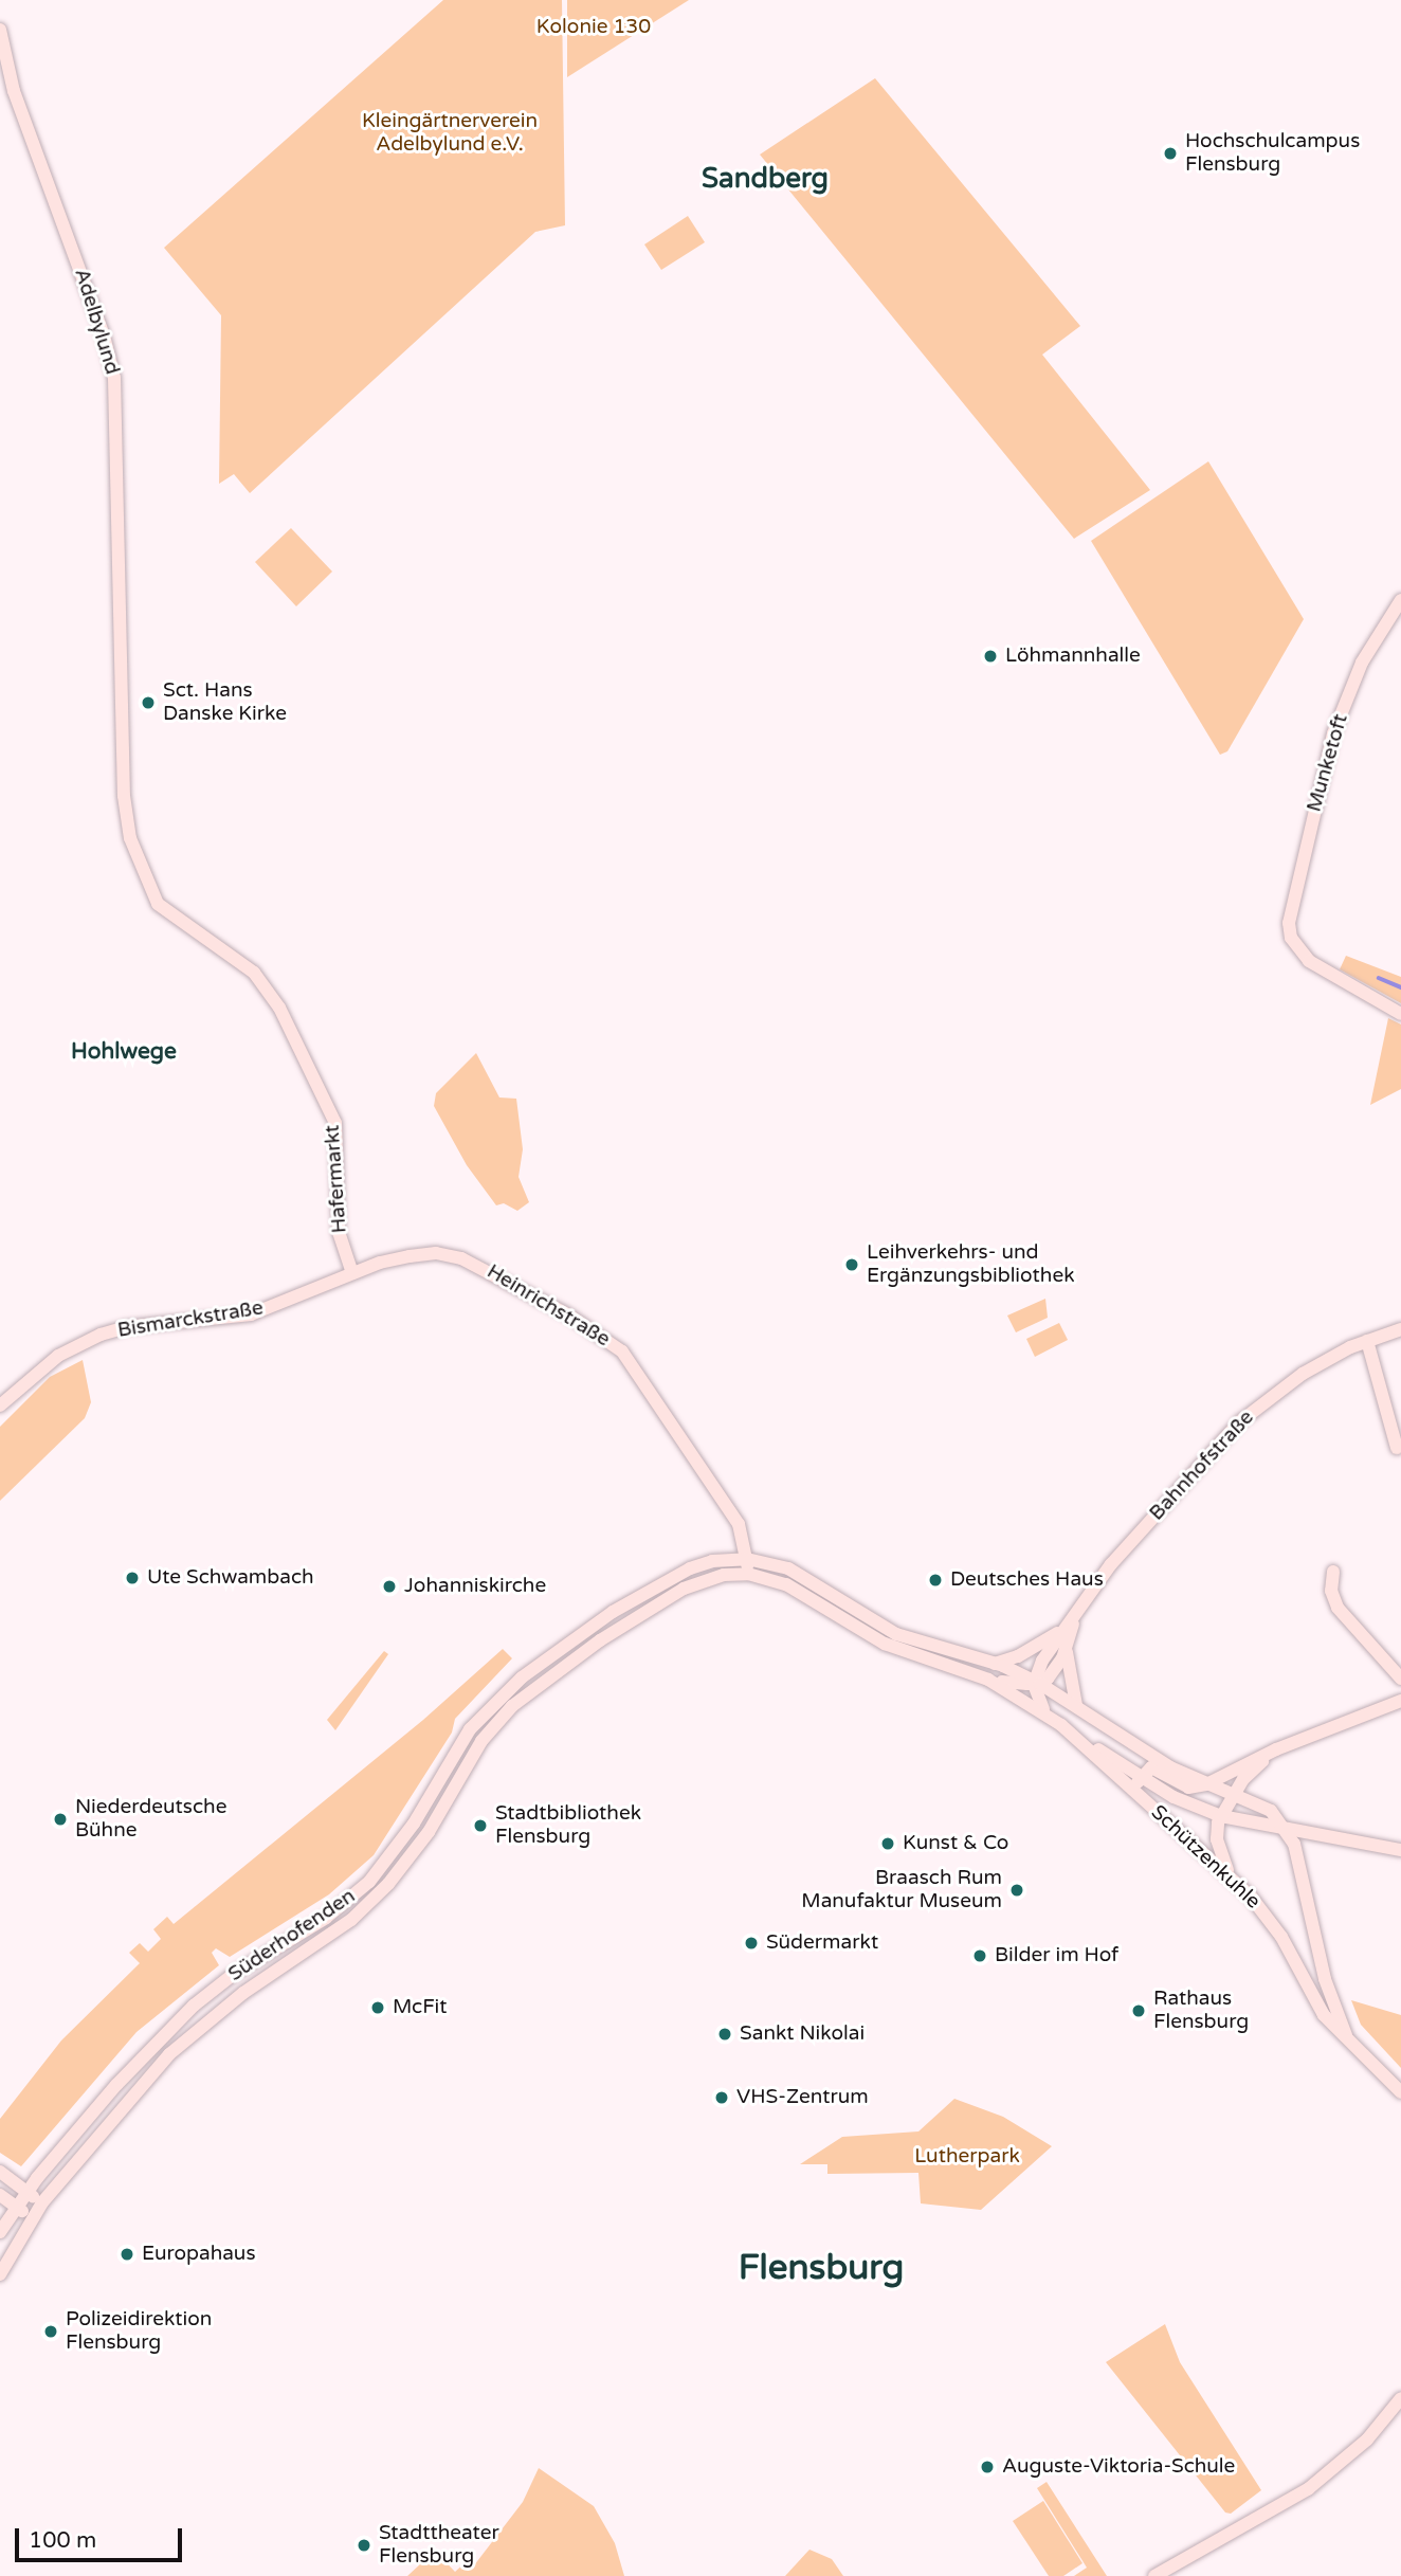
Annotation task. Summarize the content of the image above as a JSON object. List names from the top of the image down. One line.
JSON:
{"streets":{"main road":["Adelbylund","Munketoft","Hafermarkt","Heinrichstraße","Bismarckstraße","Bahnhofstraße","Schützenkuhle","Süderhofenden"]},"crossings":[["Adelbylund","Hafermarkt"],["Hafermarkt","Heinrichstraße"],["Hafermarkt","Bismarckstraße"],["Heinrichstraße","Bismarckstraße"],["Heinrichstraße","Süderhofenden"]],"districts":["Sandberg","Hohlwege","Flensburg"],"parks":["Kolonie 130","Kleingärtnerverein Adelbylund e.V.","Lutherpark"],"places":["Hochschulcampus Flensburg","Löhmannhalle","Sct. Hans Danske Kirke","Leihverkehrs- und Ergänzungsbibliothek","Ute Schwambach","Deutsches Haus","Johanniskirche","Niederdeutsche Bühne","Stadtbibliothek Flensburg","Kunst & Co","Braasch Rum Manufaktur Museum","Südermarkt","Bilder im Hof","McFit","Rathaus Flensburg","Sankt Nikolai","VHS-Zentrum","Europahaus","Polizeidirektion Flensburg","Auguste-Viktoria-Schule","Stadttheater Flensburg"],"scale_bar":"100 m"}
